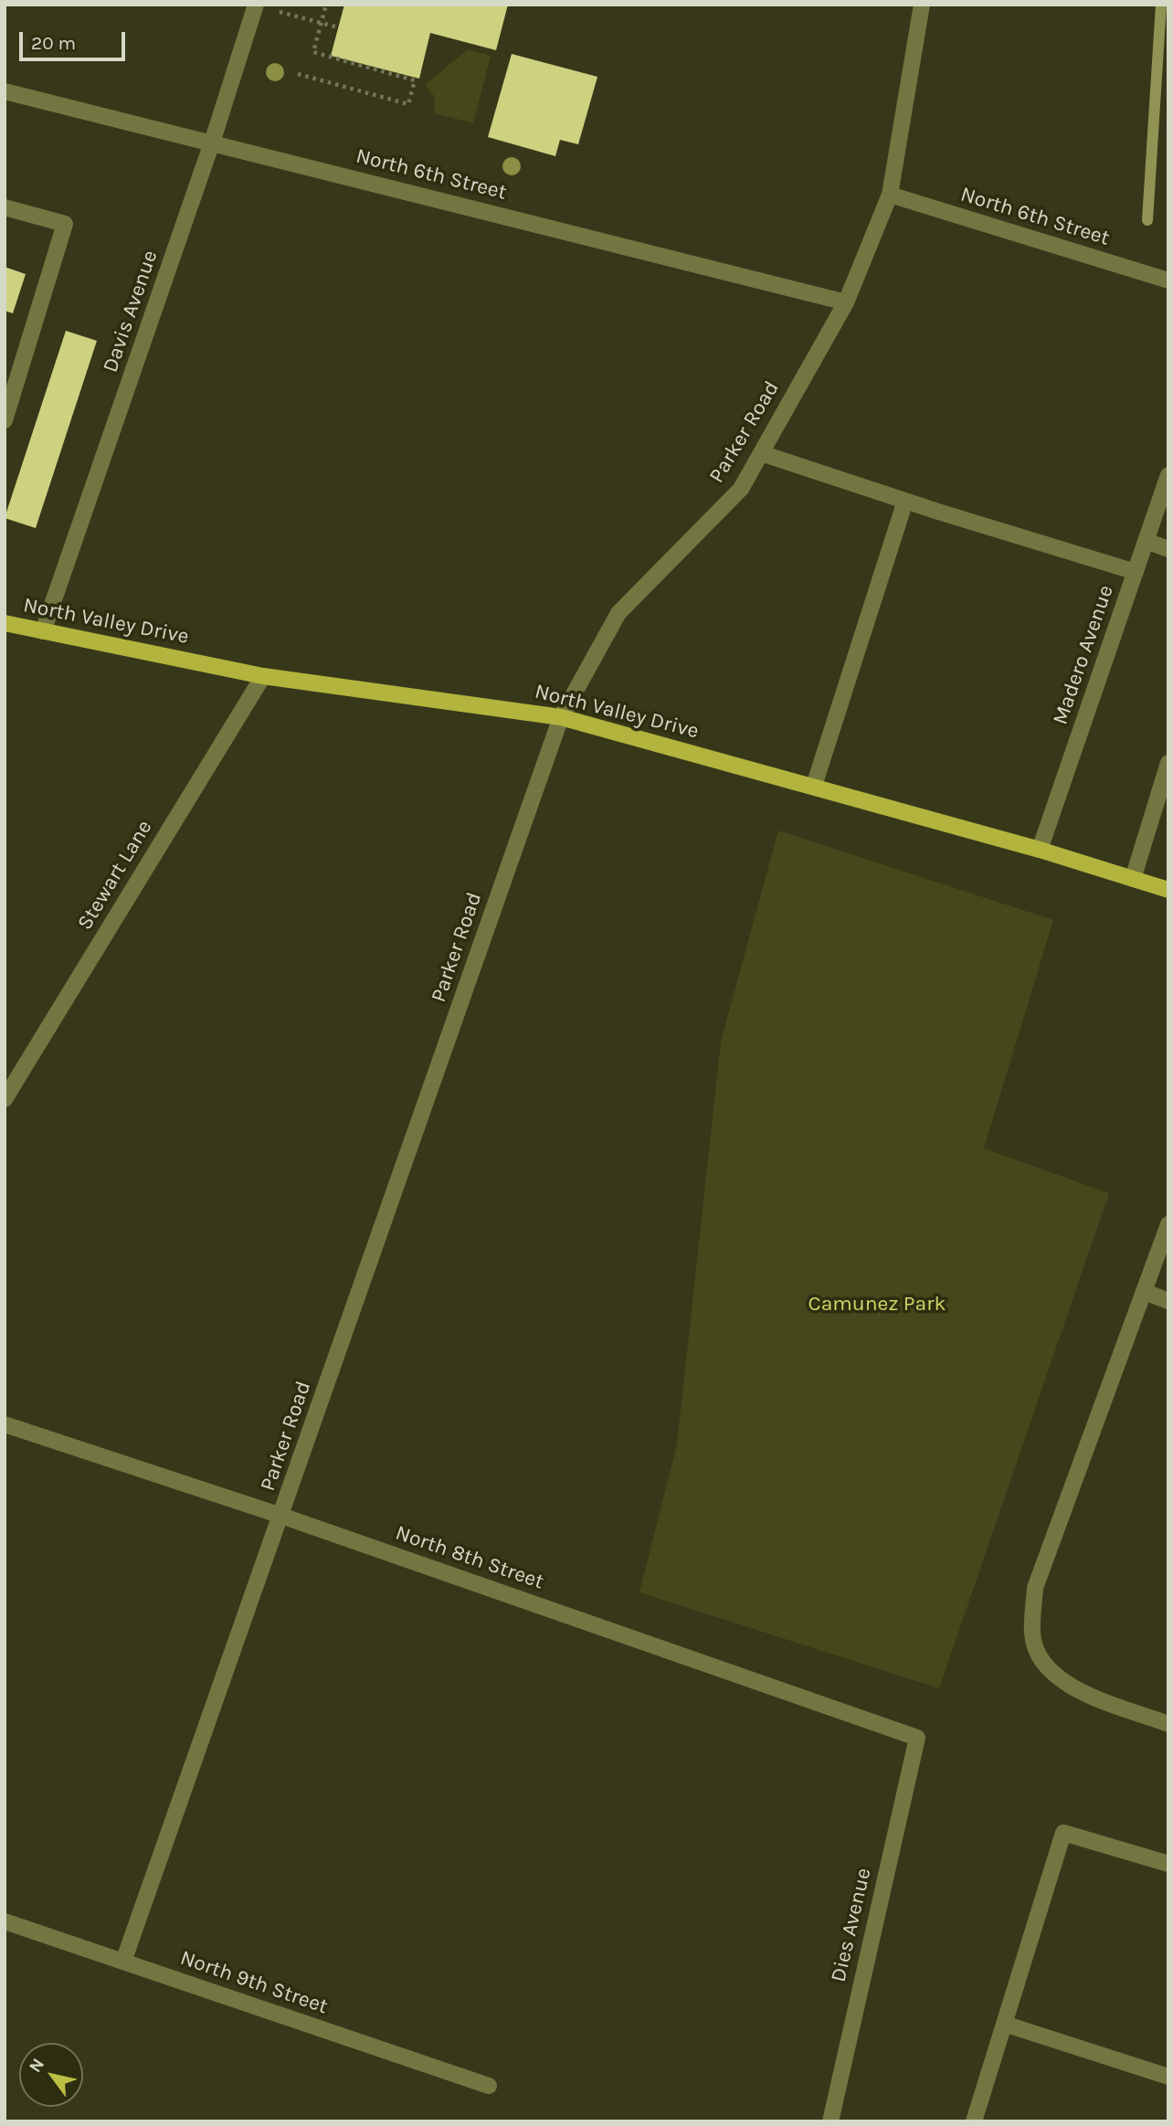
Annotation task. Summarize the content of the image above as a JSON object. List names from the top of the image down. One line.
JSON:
{"streets":{"main road":["North Valley Drive"],"street":["North 6th Street","Davis Avenue","Parker Road","Madero Avenue","Stewart Lane","North 8th Street","Dies Avenue","North 9th Street"]},"crossings":[["North 6th Street","Davis Avenue"],["North 6th Street","Parker Road"],["Davis Avenue","North Valley Drive"],["Parker Road","North Valley Drive"],["Parker Road","North 8th Street"],["Parker Road","North 9th Street"],["North Valley Drive","Madero Avenue"],["North Valley Drive","Stewart Lane"],["North 8th Street","Dies Avenue"]],"parks":["Camunez Park"],"scale_bar":"20 m","north":"top left"}
